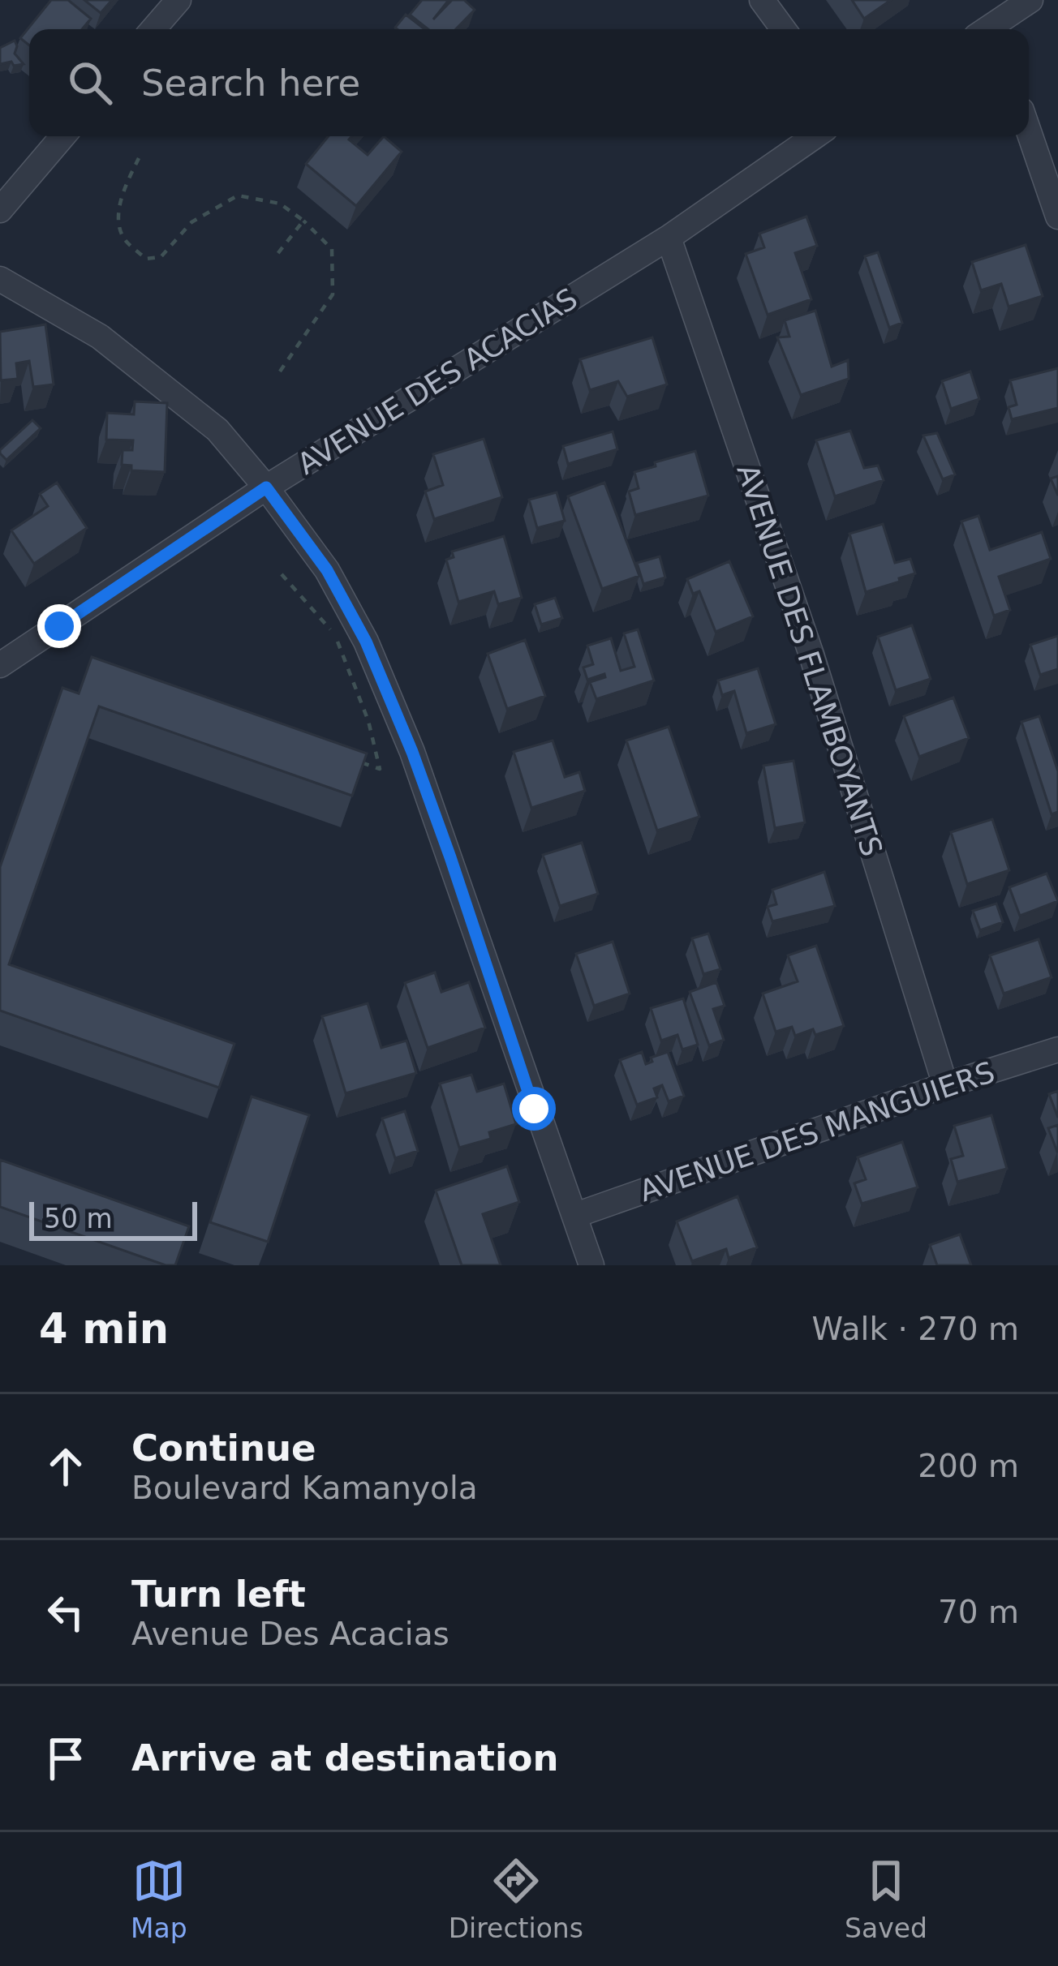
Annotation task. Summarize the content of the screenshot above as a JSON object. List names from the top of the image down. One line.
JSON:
{"streets":{"street":["AVENUE DES ACACIAS","AVENUE DES FLAMBOYANTS","AVENUE DES MANGUIERS"]},"crossings":[["AVENUE DES ACACIAS","AVENUE DES FLAMBOYANTS"],["AVENUE DES FLAMBOYANTS","AVENUE DES MANGUIERS"]],"scale_bar":"50 m","page":{"search":"Search here","scale":"50 m","heading":["4 min","Walk · 270 m"],"list":[["Continue","Boulevard Kamanyola","200 m"],["Turn left","Avenue Des Acacias","70 m"],"Arrive at destination"],"nav":["Map","Directions","Saved"]}}
